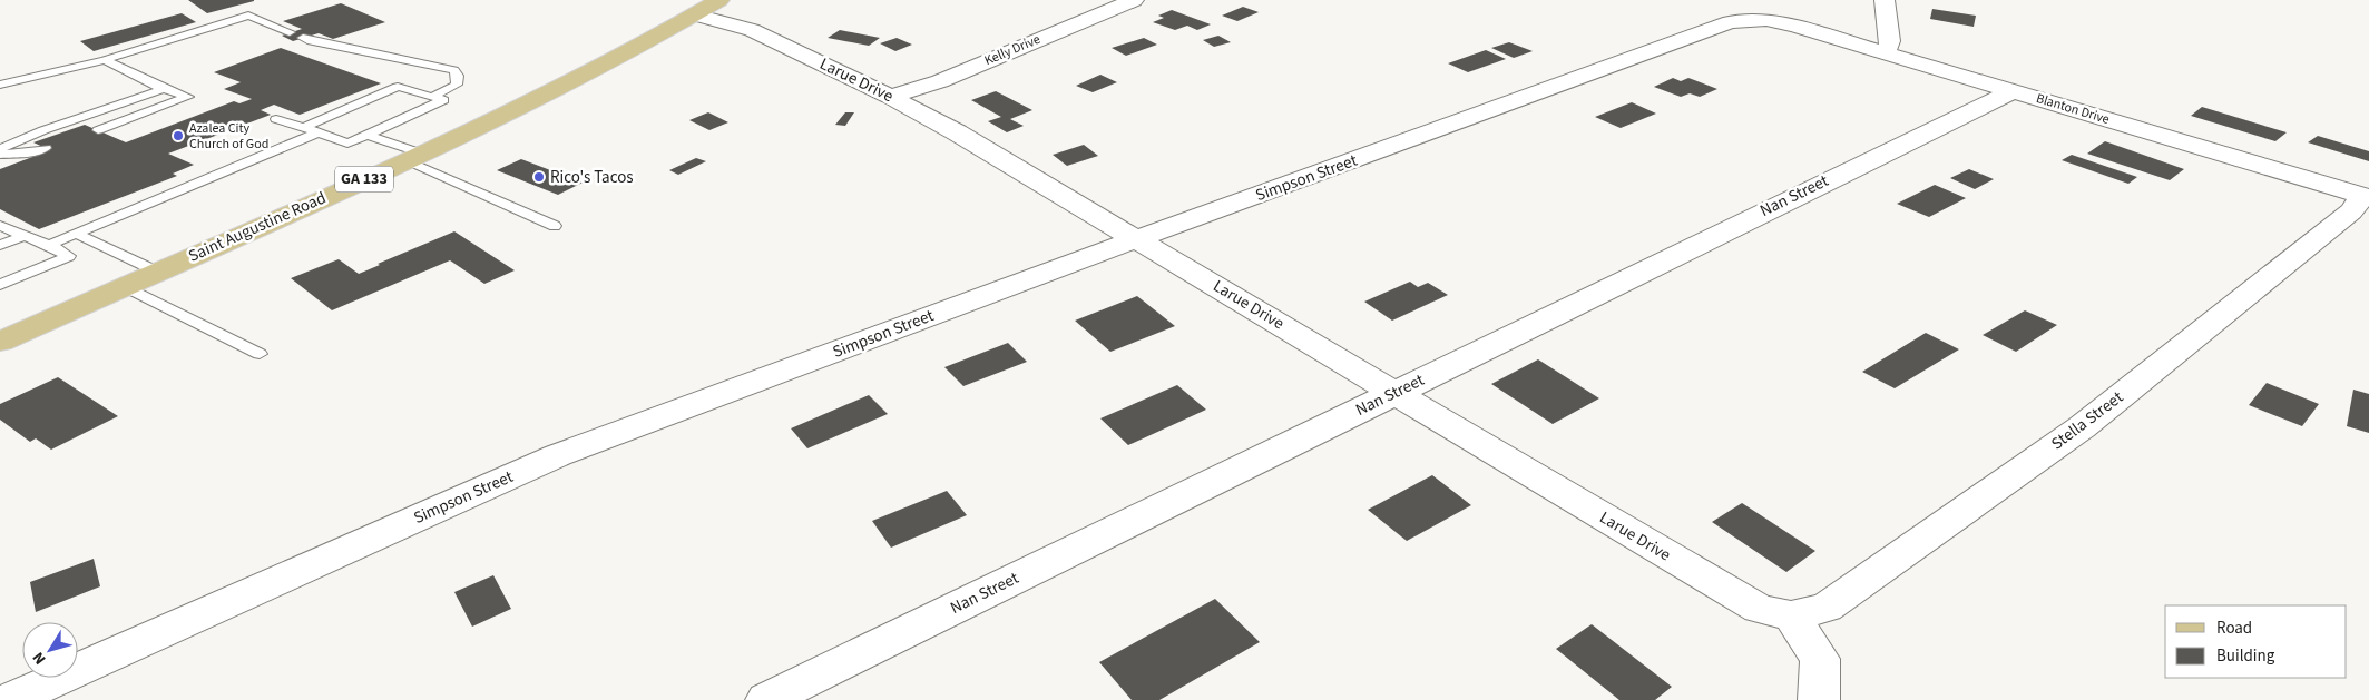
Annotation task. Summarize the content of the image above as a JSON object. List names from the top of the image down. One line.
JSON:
{"streets":{"main road":["GA 133","Saint Augustine Road"],"street":["Kelly Drive","Larue Drive","Blanton Drive","Simpson Street","Nan Street","Stella Street"]},"crossings":[["Kelly Drive","Larue Drive"],["Larue Drive","Simpson Street"],["Larue Drive","Nan Street"],["Larue Drive","Saint Augustine Road"],["Larue Drive","Stella Street"],["Blanton Drive","Simpson Street"],["Blanton Drive","Nan Street"],["Blanton Drive","Stella Street"]],"places":["Azalea City Church of God","Rico's Tacos"],"legend":["Road","Building"],"north":"bottom left"}
